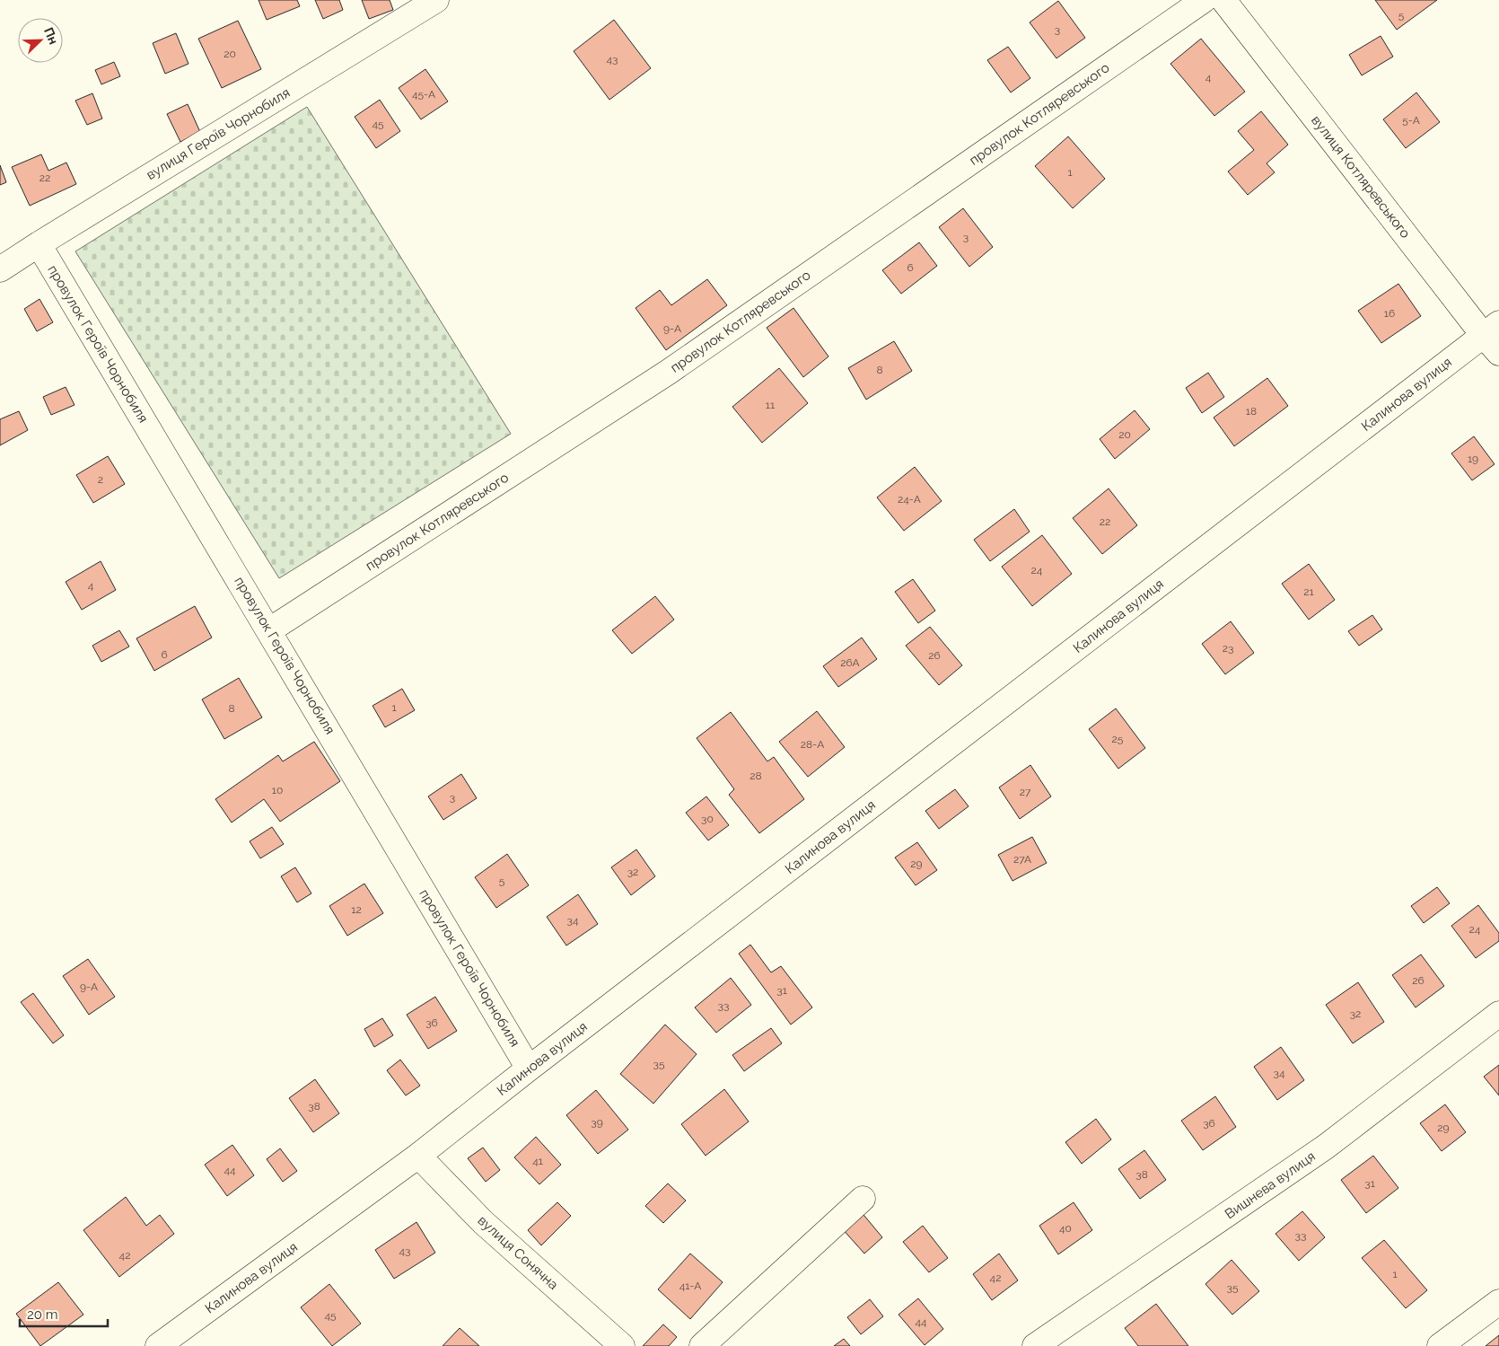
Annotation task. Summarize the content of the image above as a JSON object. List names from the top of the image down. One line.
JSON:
{"streets":{"street":["провулок Котляревського","вулиця Героїв Чорнобиля","вулиця Котляревського","провулок Героїв Чорнобиля","Калинова вулиця","Вишнева вулиця","вулиця Сонячна"]},"crossings":[["провулок Котляревського","провулок Героїв Чорнобиля"],["вулиця Героїв Чорнобиля","провулок Героїв Чорнобиля"],["вулиця Котляревського","Калинова вулиця"],["провулок Героїв Чорнобиля","Калинова вулиця"],["Калинова вулиця","вулиця Сонячна"]],"house_numbers":["5","3","20","43","4","45-А","5-А","45","1","22","3","6","16","9-А","8","11","18","20","19","2","24-А","22","24","4","21","23","6","26","26А","1","8","25","28-А","28","10","27","3","30","27А","29","32","5","12","34","24","26","9-А","31","33","32","36","35","34","38","39","36","29","41","44","38","31","40","33","43","42","1","42","41-А","35","45","44"],"scale_bar":"20 m","north":"top right"}
